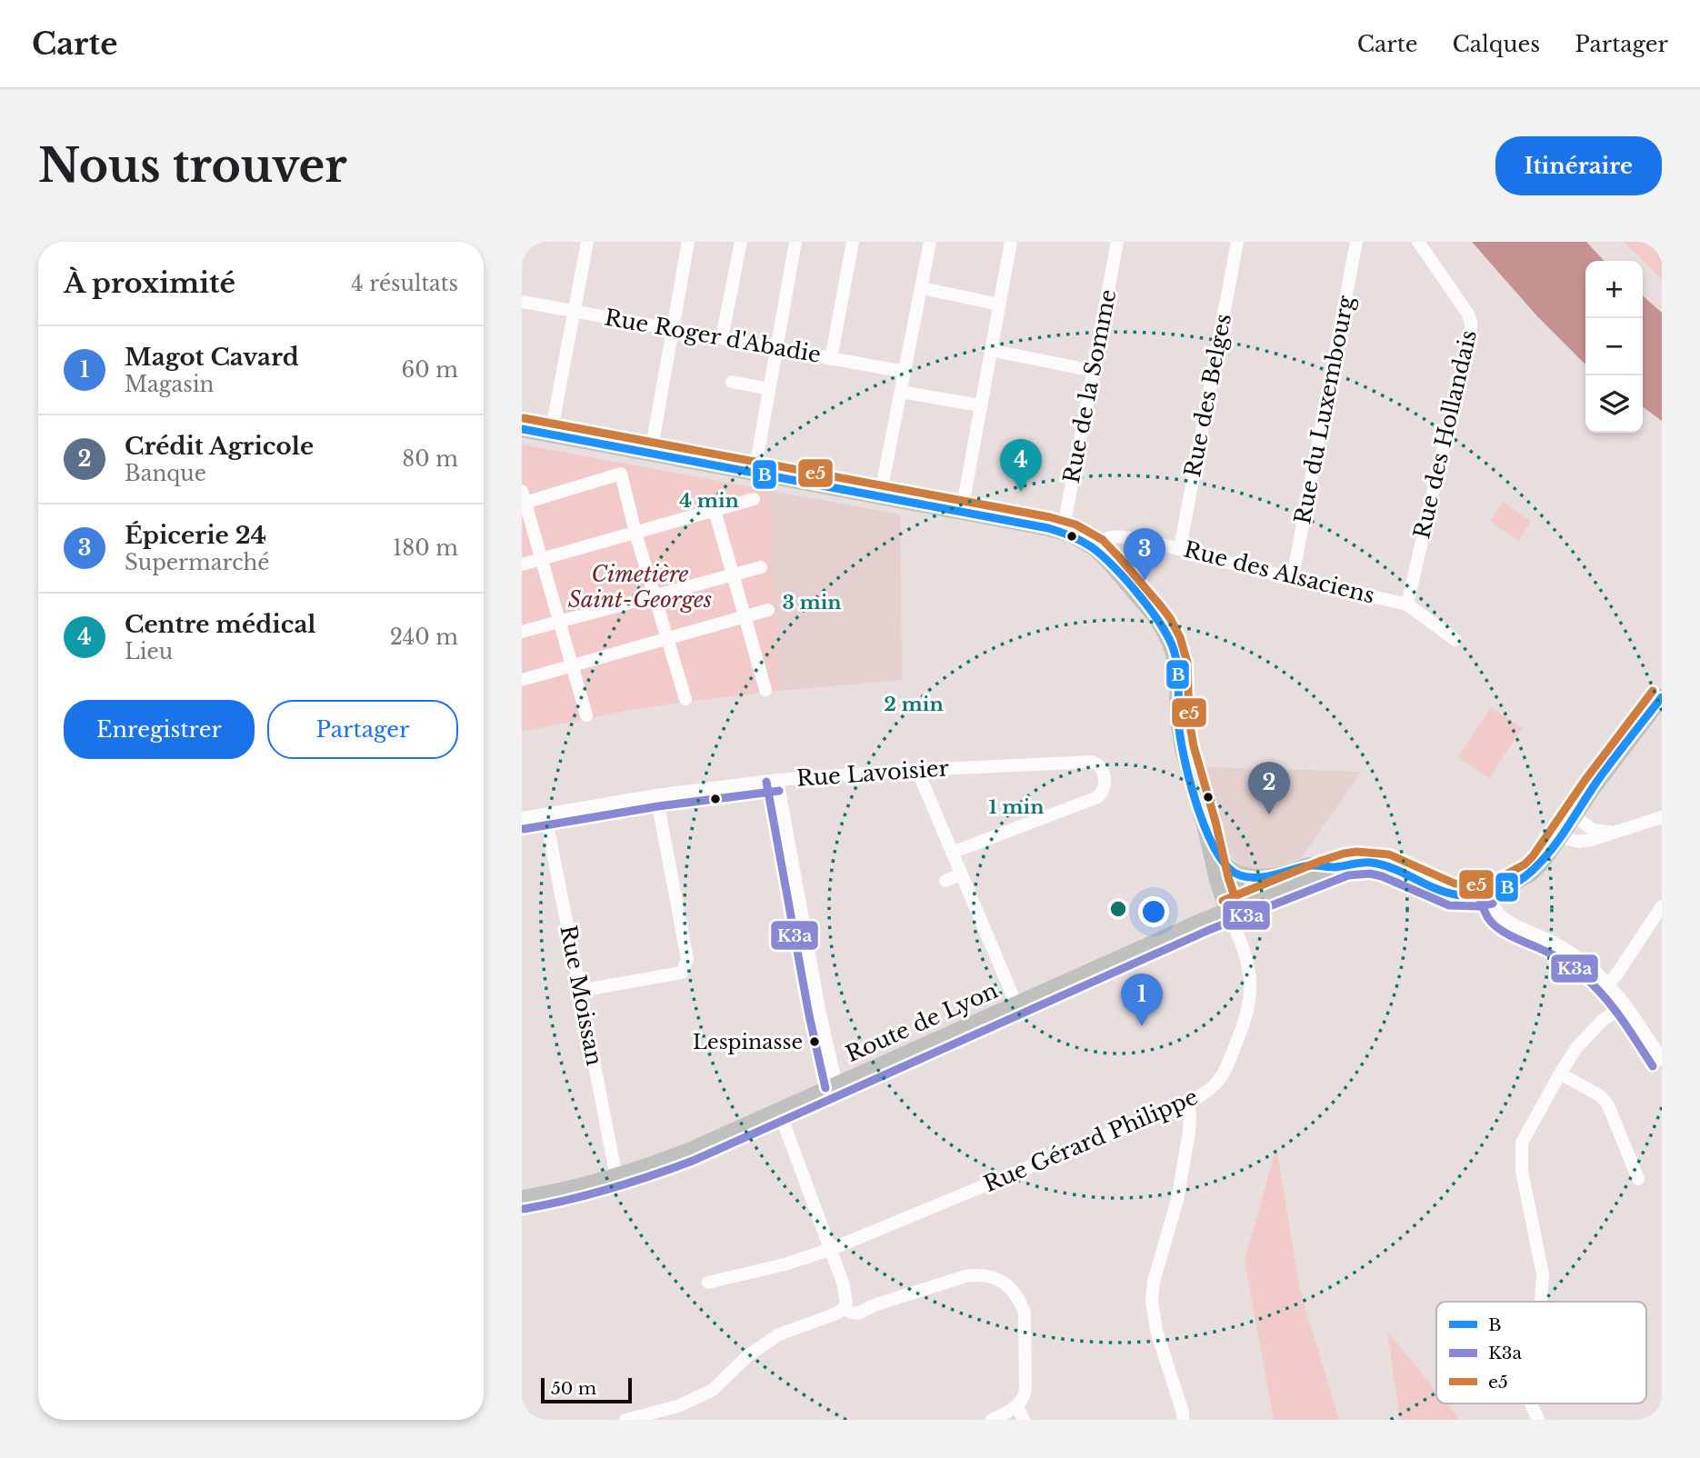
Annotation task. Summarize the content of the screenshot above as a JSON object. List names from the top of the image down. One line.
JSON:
{"streets":{"main road":["Route de Lyon"],"street":["Rue Roger d'Abadie","Rue de la Somme","Rue des Belges","Rue du Luxembourg","Rue des Hollandais","Rue des Alsaciens","Rue Lavoisier","Rue Moissan","Rue Gérard Philippe"]},"crossings":[["Rue des Belges","Rue des Alsaciens"],["Rue du Luxembourg","Rue des Alsaciens"],["Rue des Hollandais","Rue des Alsaciens"],["Rue Lavoisier","Rue Moissan"],["Rue Moissan","Route de Lyon"],["Route de Lyon","Rue Gérard Philippe"]],"parks":["Cimetière Saint-Georges"],"places":["Lespinasse"],"lines":["transit line e5","transit line B","transit line K3a"],"legend":["B","K3a","e5"],"scale_bar":"50 m","page":{"header":"Carte","nav":["Carte","Calques","Partager"],"buttons":["Itinéraire",["Enregistrer","Partager"]],"title":"Nous trouver","heading":["À proximité","4 résultats"],"map_buttons":["+","−"],"list":[{"mark":"1","name":"Magot Cavard","note":"Magasin","value":"60 m"},{"mark":"2","name":"Crédit Agricole","note":"Banque","value":"80 m"},{"mark":"3","name":"Épicerie 24","note":"Supermarché","value":"180 m"},{"mark":"4","name":"Centre médical","note":"Lieu","value":"240 m"}],"pins":["4","3","2","1"],"scale":"50 m"},"rings":["4 min","3 min","2 min","1 min"]}
